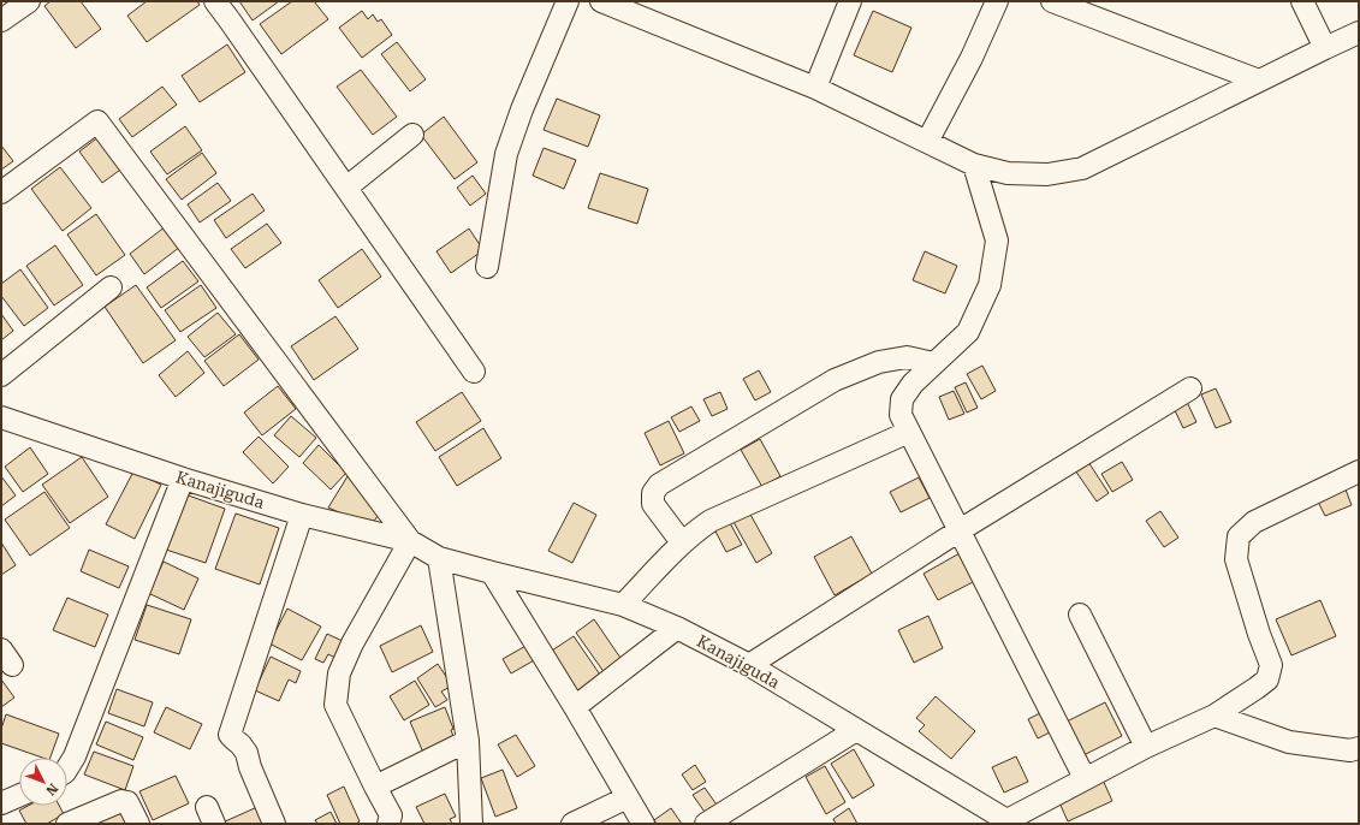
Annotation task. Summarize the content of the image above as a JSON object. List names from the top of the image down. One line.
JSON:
{"streets":{"street":["Kanajiguda"]},"north":"bottom right"}
